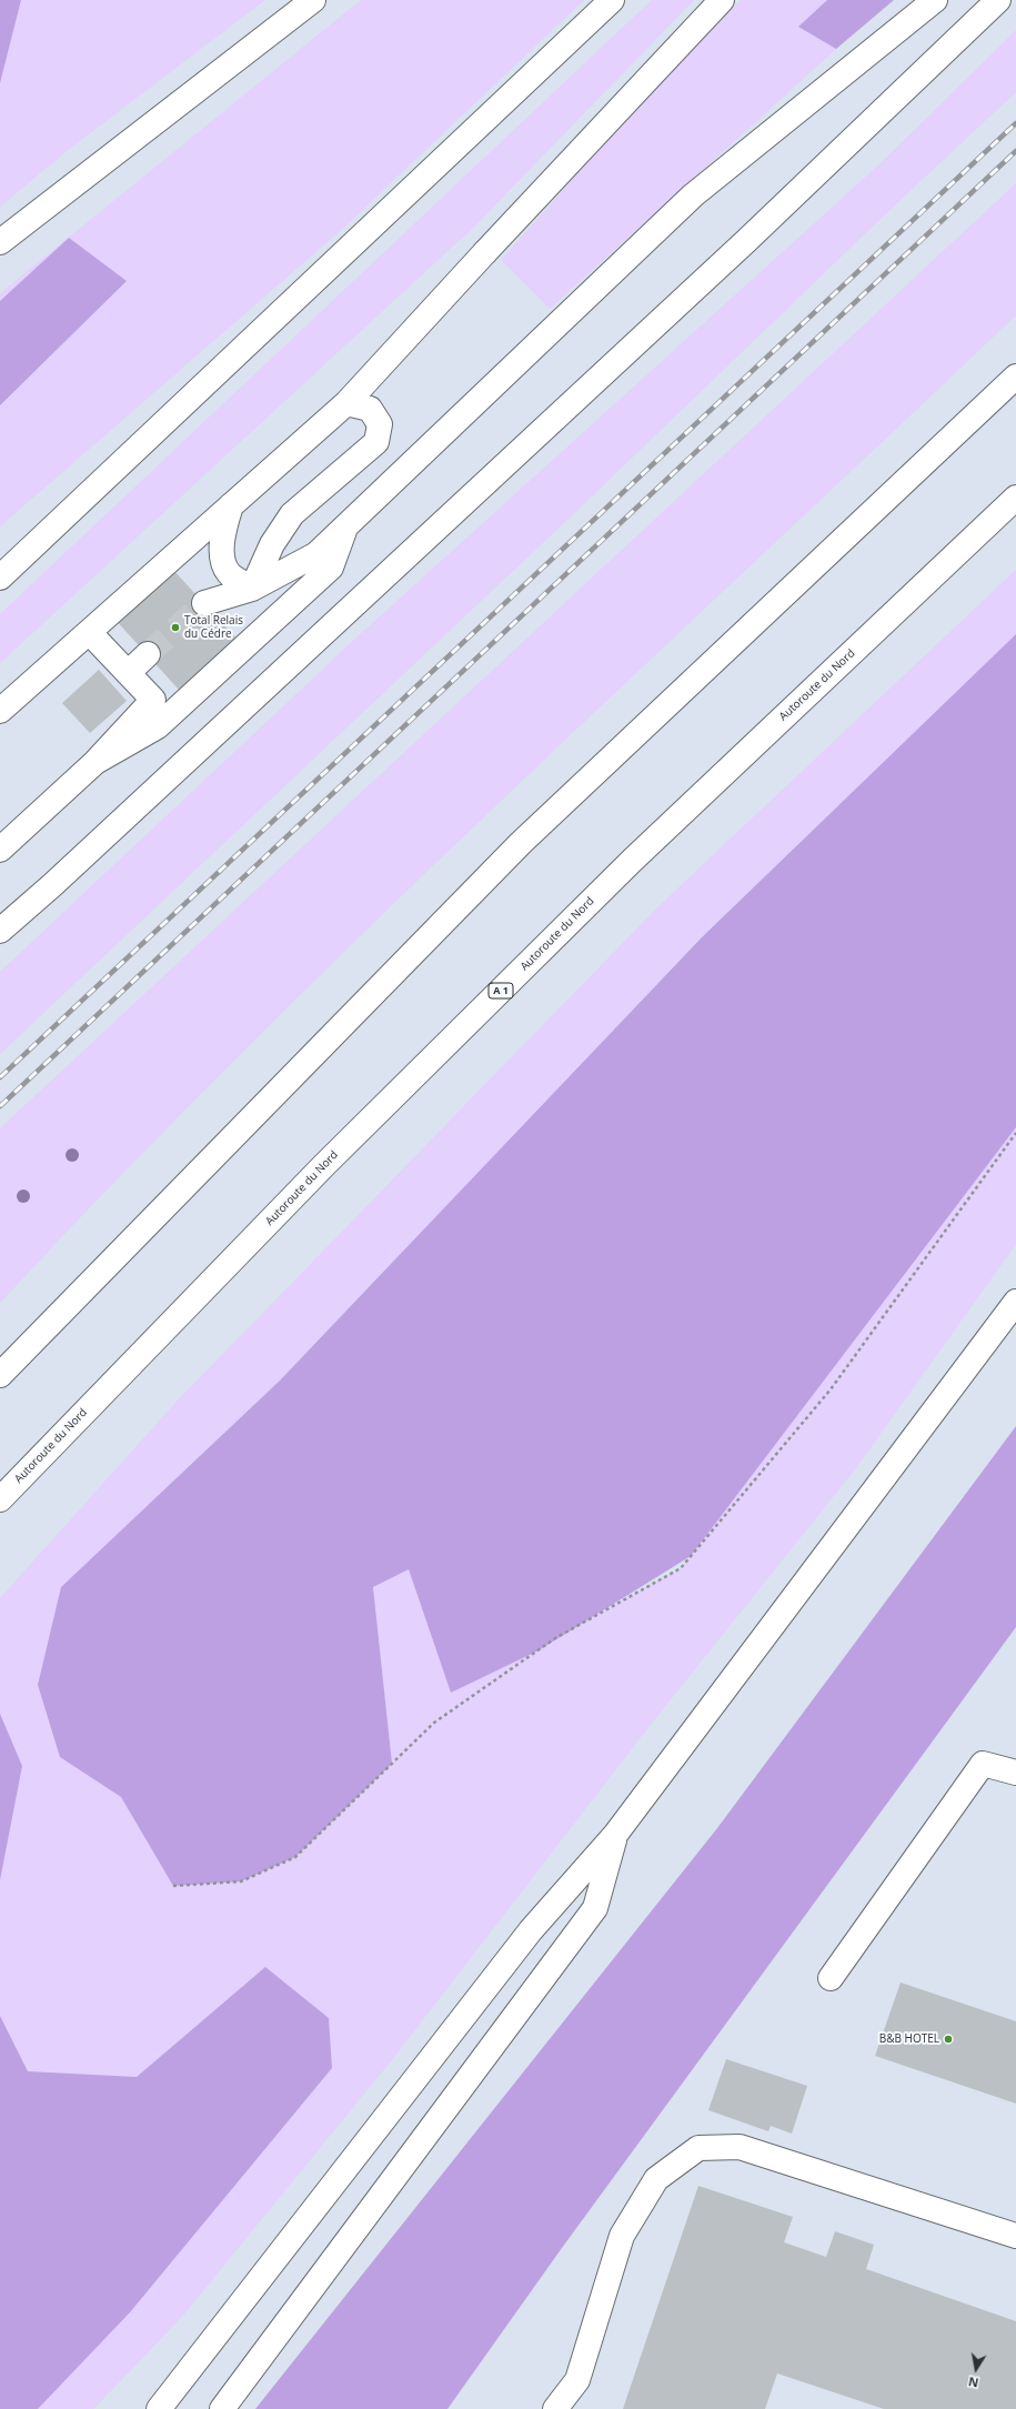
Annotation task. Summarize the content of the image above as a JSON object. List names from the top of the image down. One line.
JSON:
{"streets":{"main road":["Autoroute du Nord","A 1"]},"places":["Total Relais du Cédre","B&B HOTEL"],"north":"bottom"}
